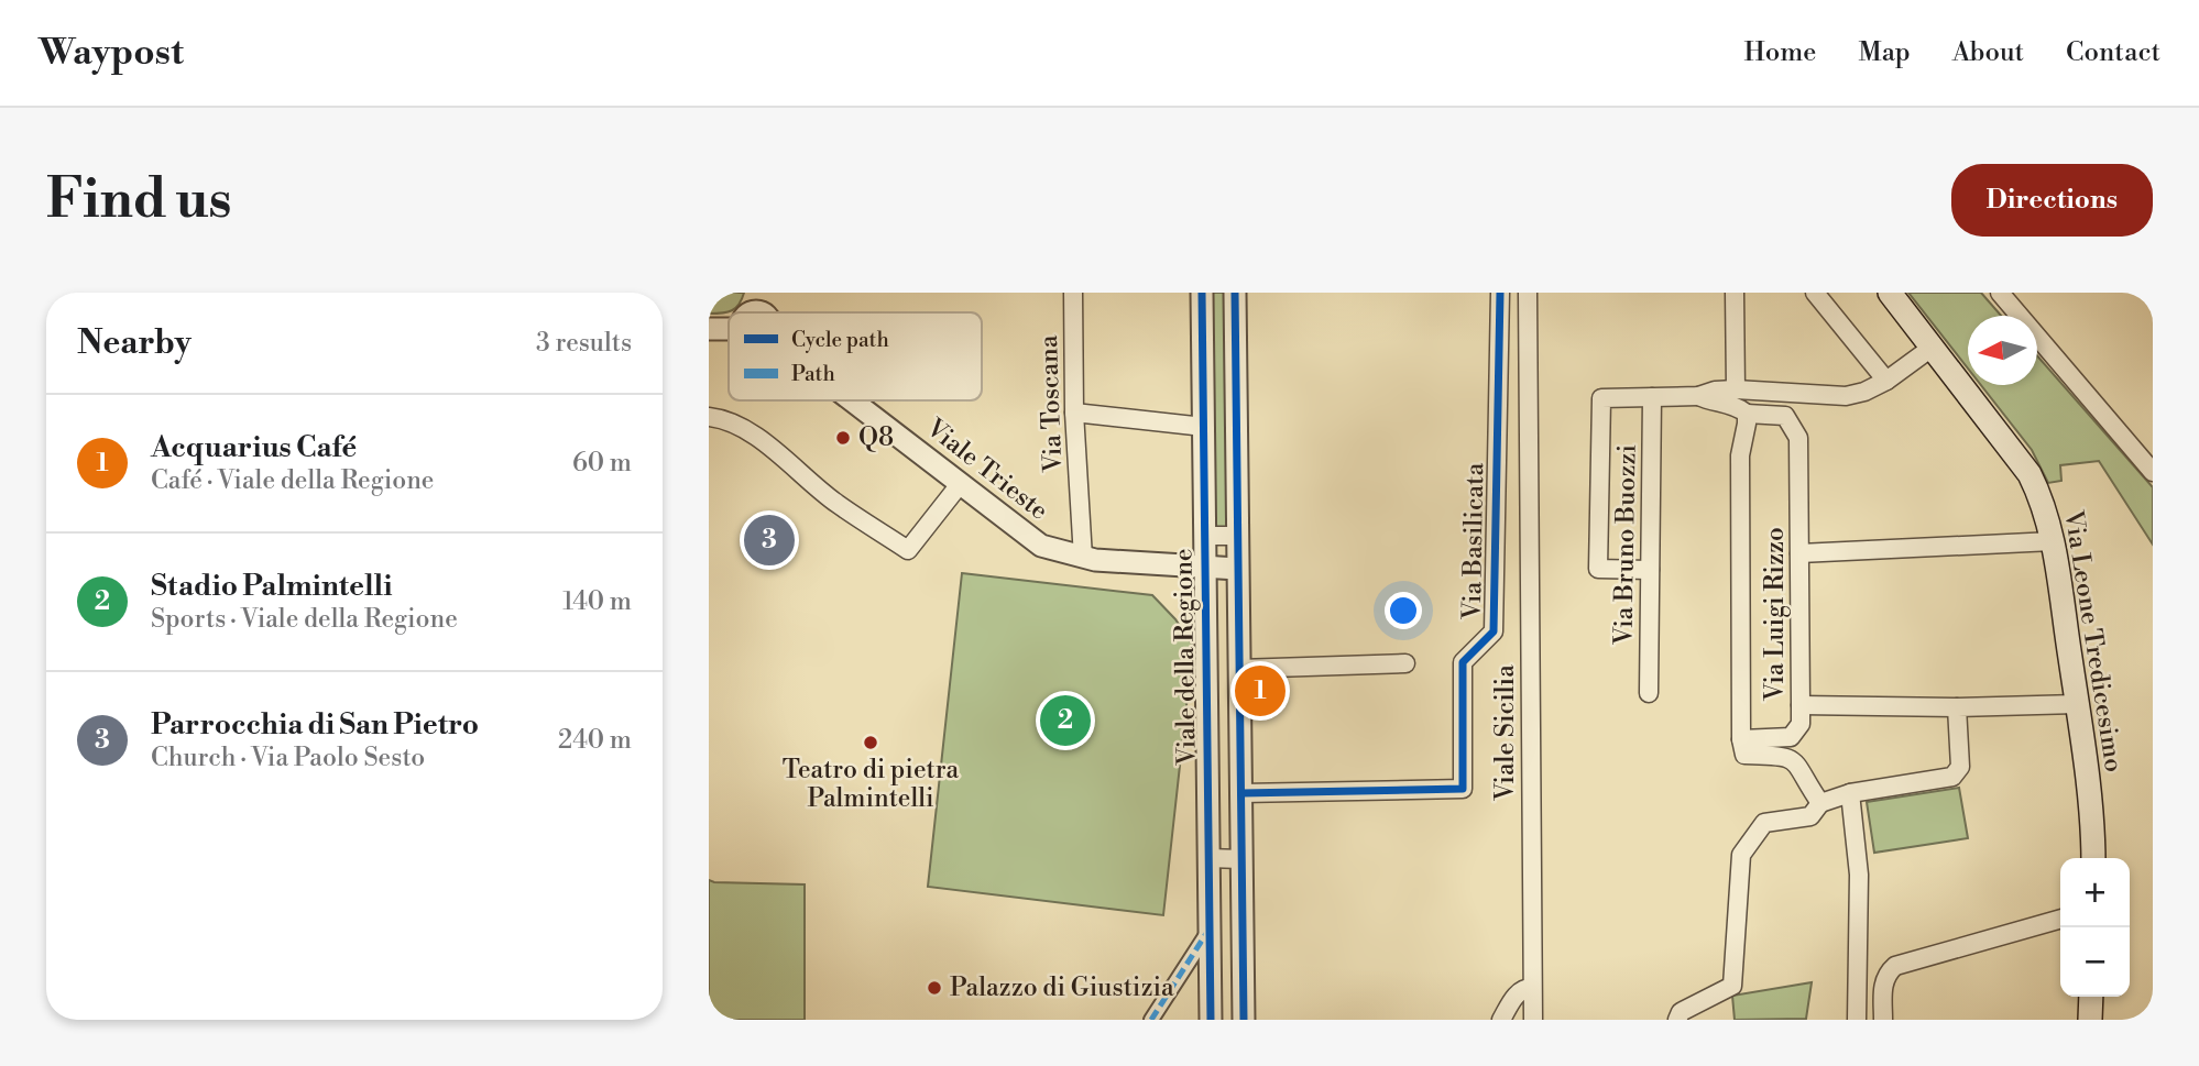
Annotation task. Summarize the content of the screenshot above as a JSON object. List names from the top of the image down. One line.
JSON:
{"streets":{"main road":["Via Leone Tredicesimo"],"street":["Via Toscana","Viale Trieste","Via Basilicata","Via Bruno Buozzi","Via Luigi Rizzo","Viale della Regione","Viale Sicilia"]},"crossings":[["Via Toscana","Viale Trieste"],["Viale Trieste","Viale della Regione"]],"places":["Q8","Teatro di pietra Palmintelli","Palazzo di Giustizia"],"legend":["Cycle path","Path"],"north":"left","page":{"header":"Waypost","nav":["Home","Map","About","Contact"],"buttons":"Directions","title":"Find us","heading":["Nearby","3 results"],"list":[{"mark":"1","name":"Acquarius Café","note":"Café · Viale della Regione","value":"60 m"},{"mark":"2","name":"Stadio Palmintelli","note":"Sports · Viale della Regione","value":"140 m"},{"mark":"3","name":"Parrocchia di San Pietro","note":"Church · Via Paolo Sesto","value":"240 m"}],"pins":["3","1","2"],"map_buttons":["+","−"]}}
